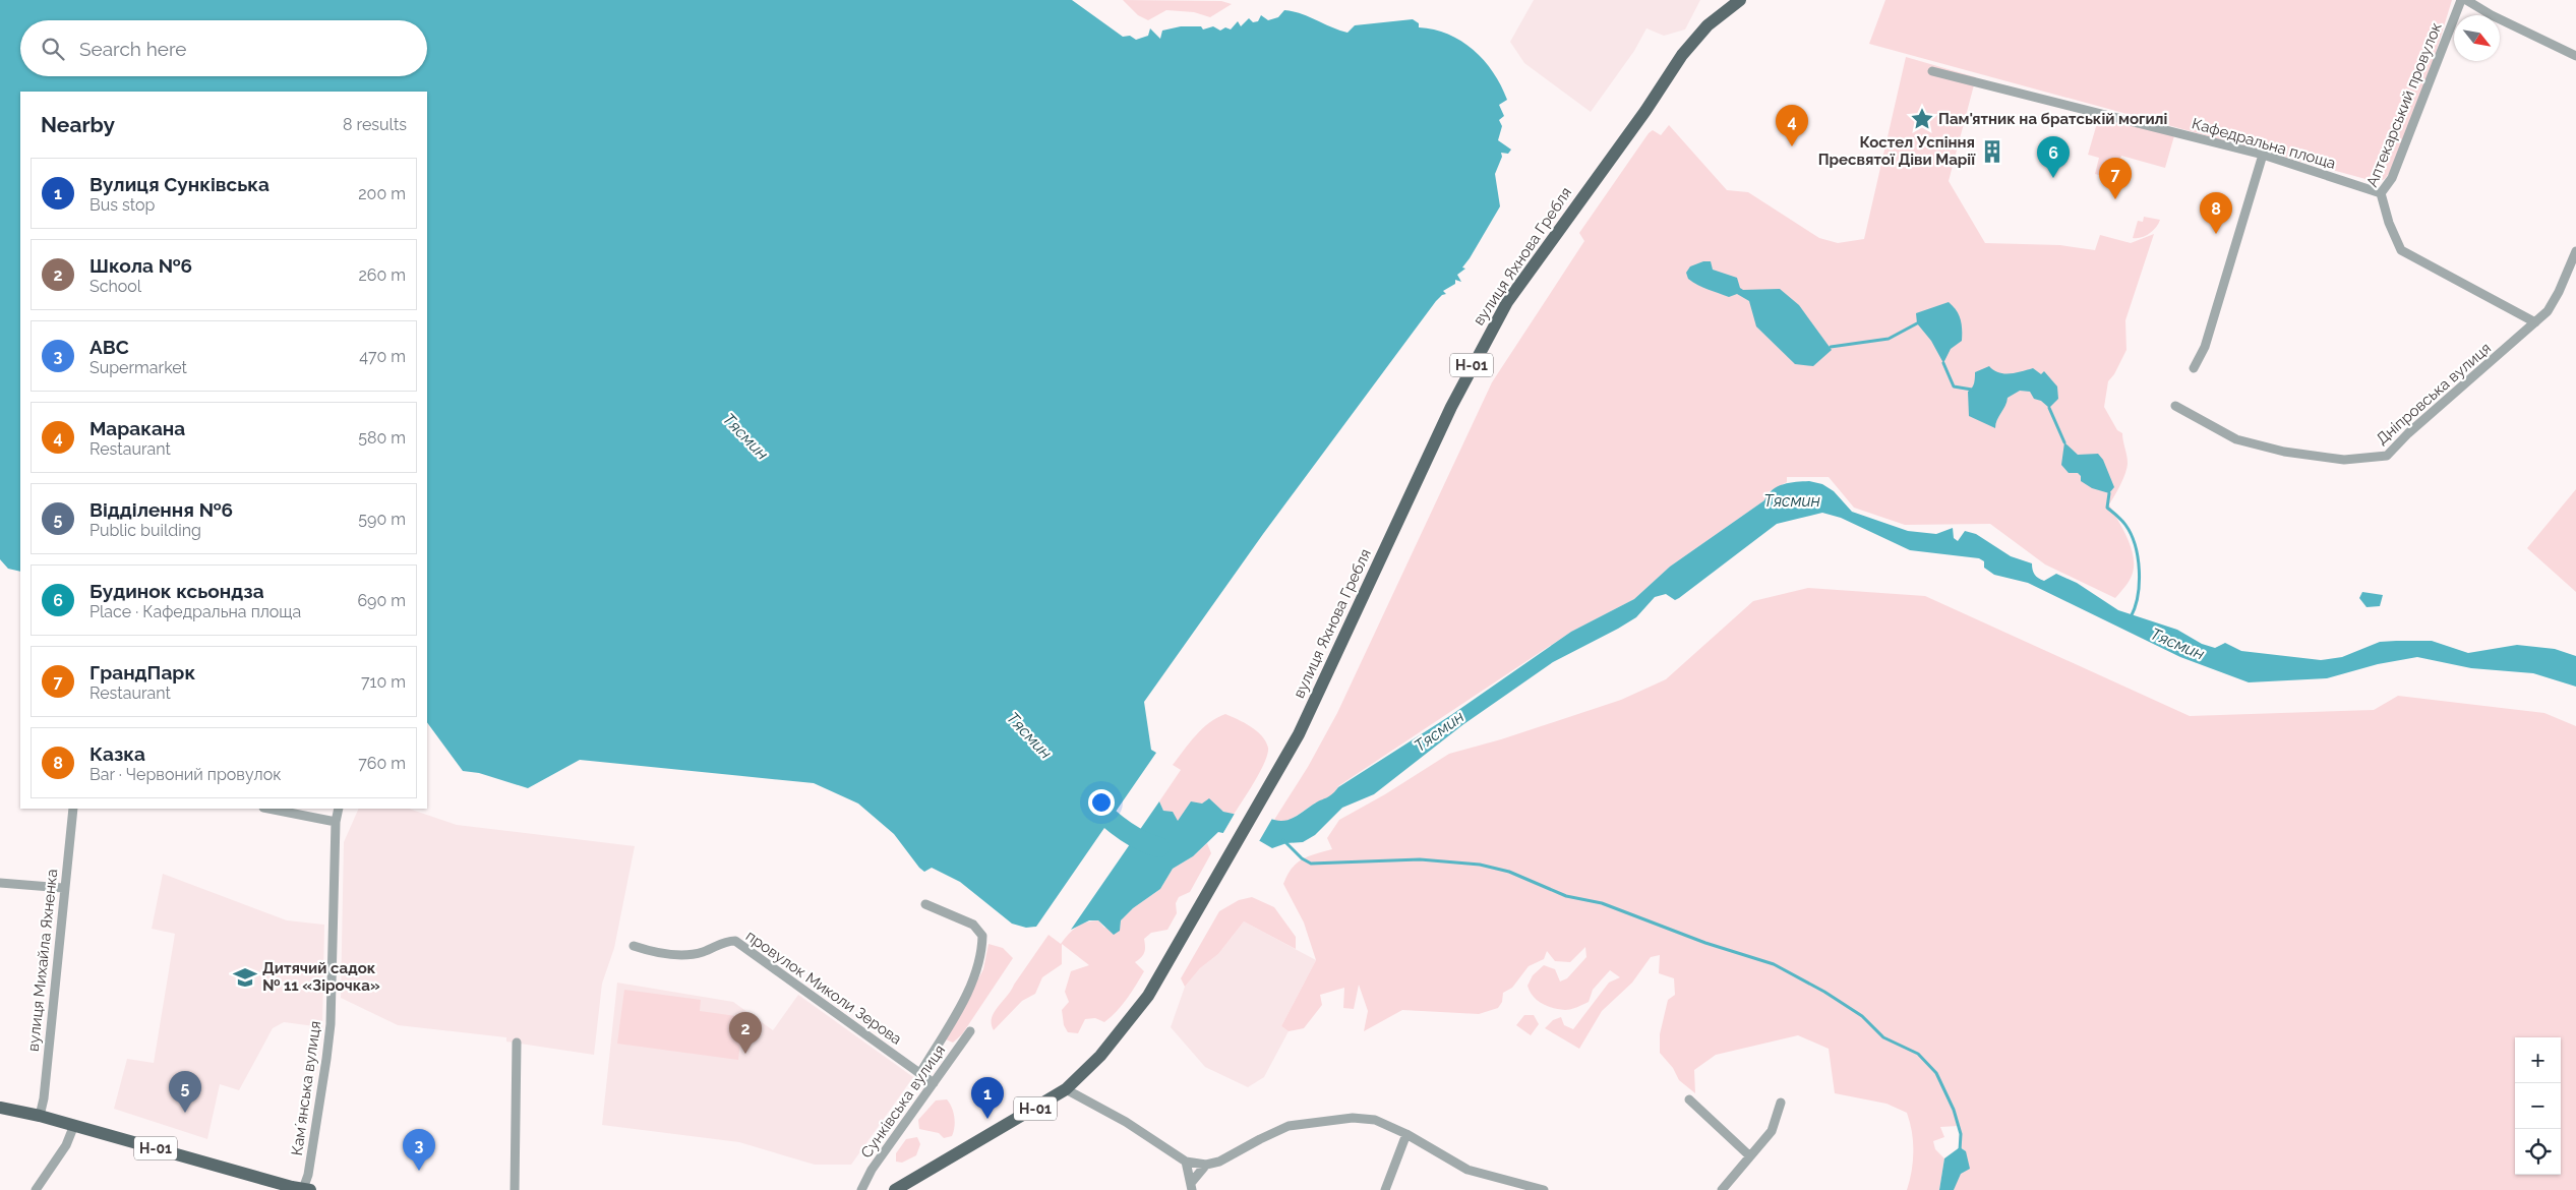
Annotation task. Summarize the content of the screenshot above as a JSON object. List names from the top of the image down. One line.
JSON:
{"streets":{"main road":["вулиця Яхнова Гребля","Н-01"],"street":["Аптекарський провулок","Кафедральна площа","Дніпровська вулиця","вулиця Михайла Яхненка","провулок Миколи Зерова","Камʼянська вулиця","Сунківська вулиця"]},"crossings":[["Аптекарський провулок","Кафедральна площа"],["Аптекарський провулок","Дніпровська вулиця"],["Н-01","вулиця Михайла Яхненка"],["Н-01","Камʼянська вулиця"],["провулок Миколи Зерова","Сунківська вулиця"]],"water":["Тясмин"],"places":{"place":["Пам'ятник на братській могилі"],"building":["Костел Успіння Пресвятої Діви Марії"],"school or university":["Дитячий садок № 11 «Зірочка»"]},"north":"bottom right","page":{"search":"Search here","heading":["Nearby","8 results"],"pins":["4","6","7","8","2","5","1","3"],"list":[{"mark":"1","name":"Вулиця Сунківська","note":"Bus stop","value":"200 m"},{"mark":"2","name":"Школа №6","note":"School","value":"260 m"},{"mark":"3","name":"ABC","note":"Supermarket","value":"470 m"},{"mark":"4","name":"Маракана","note":"Restaurant","value":"580 m"},{"mark":"5","name":"Відділення №6","note":"Public building","value":"590 m"},{"mark":"6","name":"Будинок ксьондза","note":"Place · Кафедральна площа","value":"690 m"},{"mark":"7","name":"ГрандПарк","note":"Restaurant","value":"710 m"},{"mark":"8","name":"Казка","note":"Bar · Червоний провулок","value":"760 m"}],"map_buttons":["+","−"]}}
